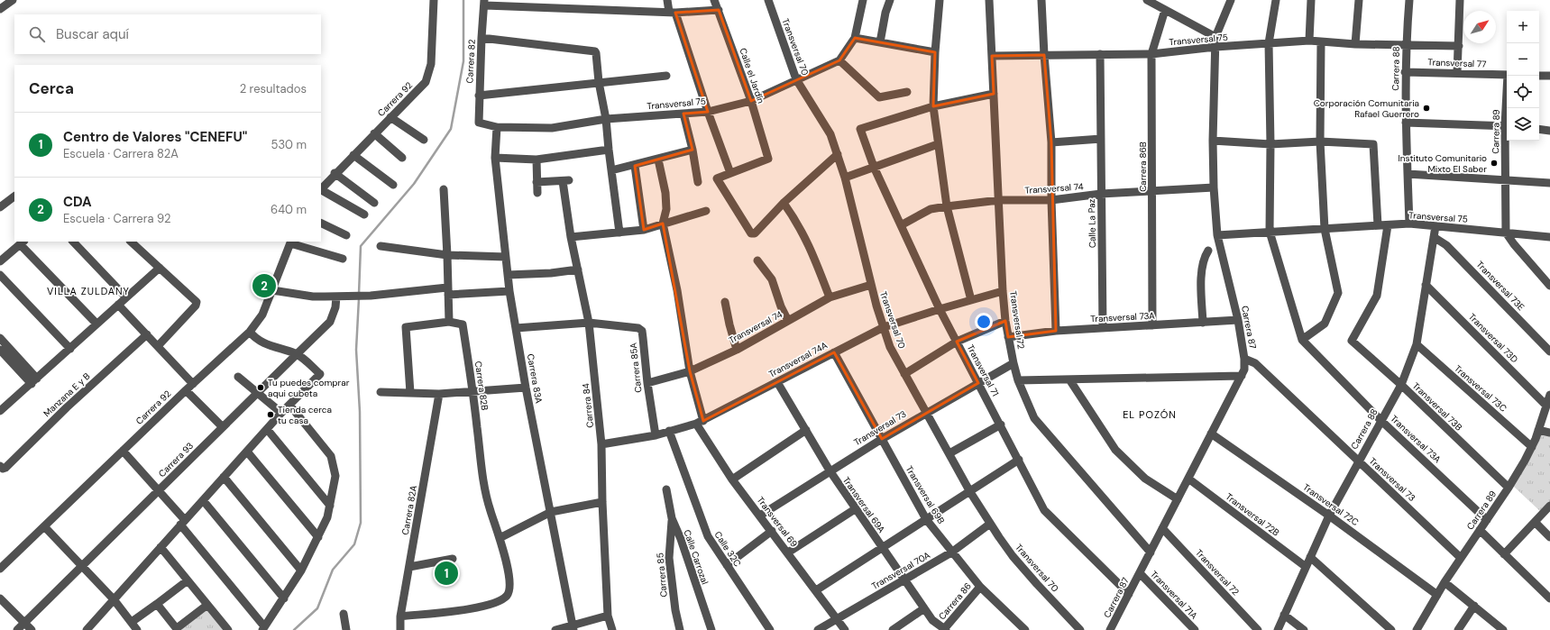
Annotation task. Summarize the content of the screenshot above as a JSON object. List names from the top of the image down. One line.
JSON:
{"streets":{"street":["Transversal 75","Transversal 70","Carrera 82","Transversal 77","Carrera 88","Calle el Jardín","Carrera 92","Carrera 89","Carrera 86B","Transversal 74","Calle La Paz","Transversal 73E","Transversal 73A","Transversal 72","Carrera 87","Transversal 73D","Transversal 74A","Carrera 85A","Transversal 71","Carrera 83A","Carrera 82B","Transversal 73C","Manzana E y B","Carrera 84","Transversal 73B","Transversal 73","Carrera 93","Transversal 69B","Transversal 69A","Transversal 72C","Carrera 82A","Transversal 72B","Transversal 69","Calle 32C","Calle Carrozal","Transversal 70A","Carrera 85","Transversal 71A","Carrera 86"]},"crossings":[["Transversal 75","Transversal 70"],["Transversal 75","Carrera 82"],["Transversal 75","Carrera 88"],["Transversal 75","Calle el Jardín"],["Transversal 75","Carrera 89"],["Transversal 75","Carrera 86B"],["Transversal 75","Calle La Paz"],["Transversal 75","Transversal 72"],["Transversal 75","Carrera 87"],["Transversal 75","Carrera 83A"],["Transversal 75","Transversal 73B"],["Transversal 70","Transversal 74"],["Transversal 70","Transversal 74A"],["Transversal 70","Transversal 73"],["Transversal 70","Transversal 70A"],["Transversal 77","Carrera 88"],["Carrera 88","Transversal 73E"],["Carrera 88","Transversal 73A"],["Carrera 88","Transversal 73D"],["Carrera 88","Transversal 73C"],["Carrera 88","Transversal 73B"],["Carrera 88","Transversal 73"],["Carrera 88","Transversal 72C"],["Carrera 88","Transversal 72B"],["Carrera 89","Transversal 73A"],["Carrera 89","Transversal 73D"],["Carrera 89","Transversal 73C"],["Carrera 89","Transversal 73B"],["Carrera 89","Transversal 73"],["Carrera 89","Transversal 72C"],["Carrera 86B","Transversal 74"],["Carrera 86B","Transversal 73A"],["Transversal 74","Calle La Paz"],["Transversal 74","Transversal 72"],["Transversal 74","Carrera 87"],["Transversal 74","Carrera 85A"],["Transversal 74","Transversal 71"],["Transversal 74","Transversal 69"],["Calle La Paz","Transversal 73A"],["Transversal 73A","Transversal 72"],["Transversal 73A","Carrera 87"],["Transversal 72","Carrera 87"],["Transversal 72","Transversal 74A"],["Transversal 72","Transversal 73"],["Carrera 87","Transversal 71"],["Carrera 87","Transversal 73"],["Carrera 87","Transversal 72C"],["Carrera 87","Transversal 72B"],["Carrera 87","Transversal 71A"],["Transversal 74A","Carrera 85A"],["Transversal 74A","Transversal 71"],["Transversal 74A","Carrera 84"],["Transversal 74A","Transversal 69B"],["Transversal 74A","Transversal 69A"],["Transversal 74A","Transversal 69"],["Transversal 74A","Calle 32C"],["Carrera 85A","Carrera 84"],["Transversal 71","Transversal 73"],["Carrera 82B","Carrera 82A"],["Transversal 73","Transversal 69B"],["Transversal 73","Transversal 69A"],["Transversal 73","Transversal 69"],["Transversal 69B","Transversal 70A"],["Transversal 69B","Carrera 86"],["Transversal 69A","Transversal 70A"],["Transversal 69A","Carrera 86"],["Transversal 69","Transversal 70A"],["Calle Carrozal","Carrera 85"]],"districts":["VILLA ZULDANY","EL POZÓN"],"places":["Corporación Comunitaria Rafael Guerrero","Instituto Comunitario Mixto El Saber","Tu puedes comprar aqui cubeta","Tienda cerca tu casa"],"north":"top right","page":{"map_buttons":["+","−"],"search":"Buscar aquí","heading":["Cerca","2 resultados"],"list":[{"mark":"1","name":"Centro de Valores \"CENEFU\"","note":"Escuela · Carrera 82A","value":"530 m"},{"mark":"2","name":"CDA","note":"Escuela · Carrera 92","value":"640 m"}],"pins":["2","1"]}}
